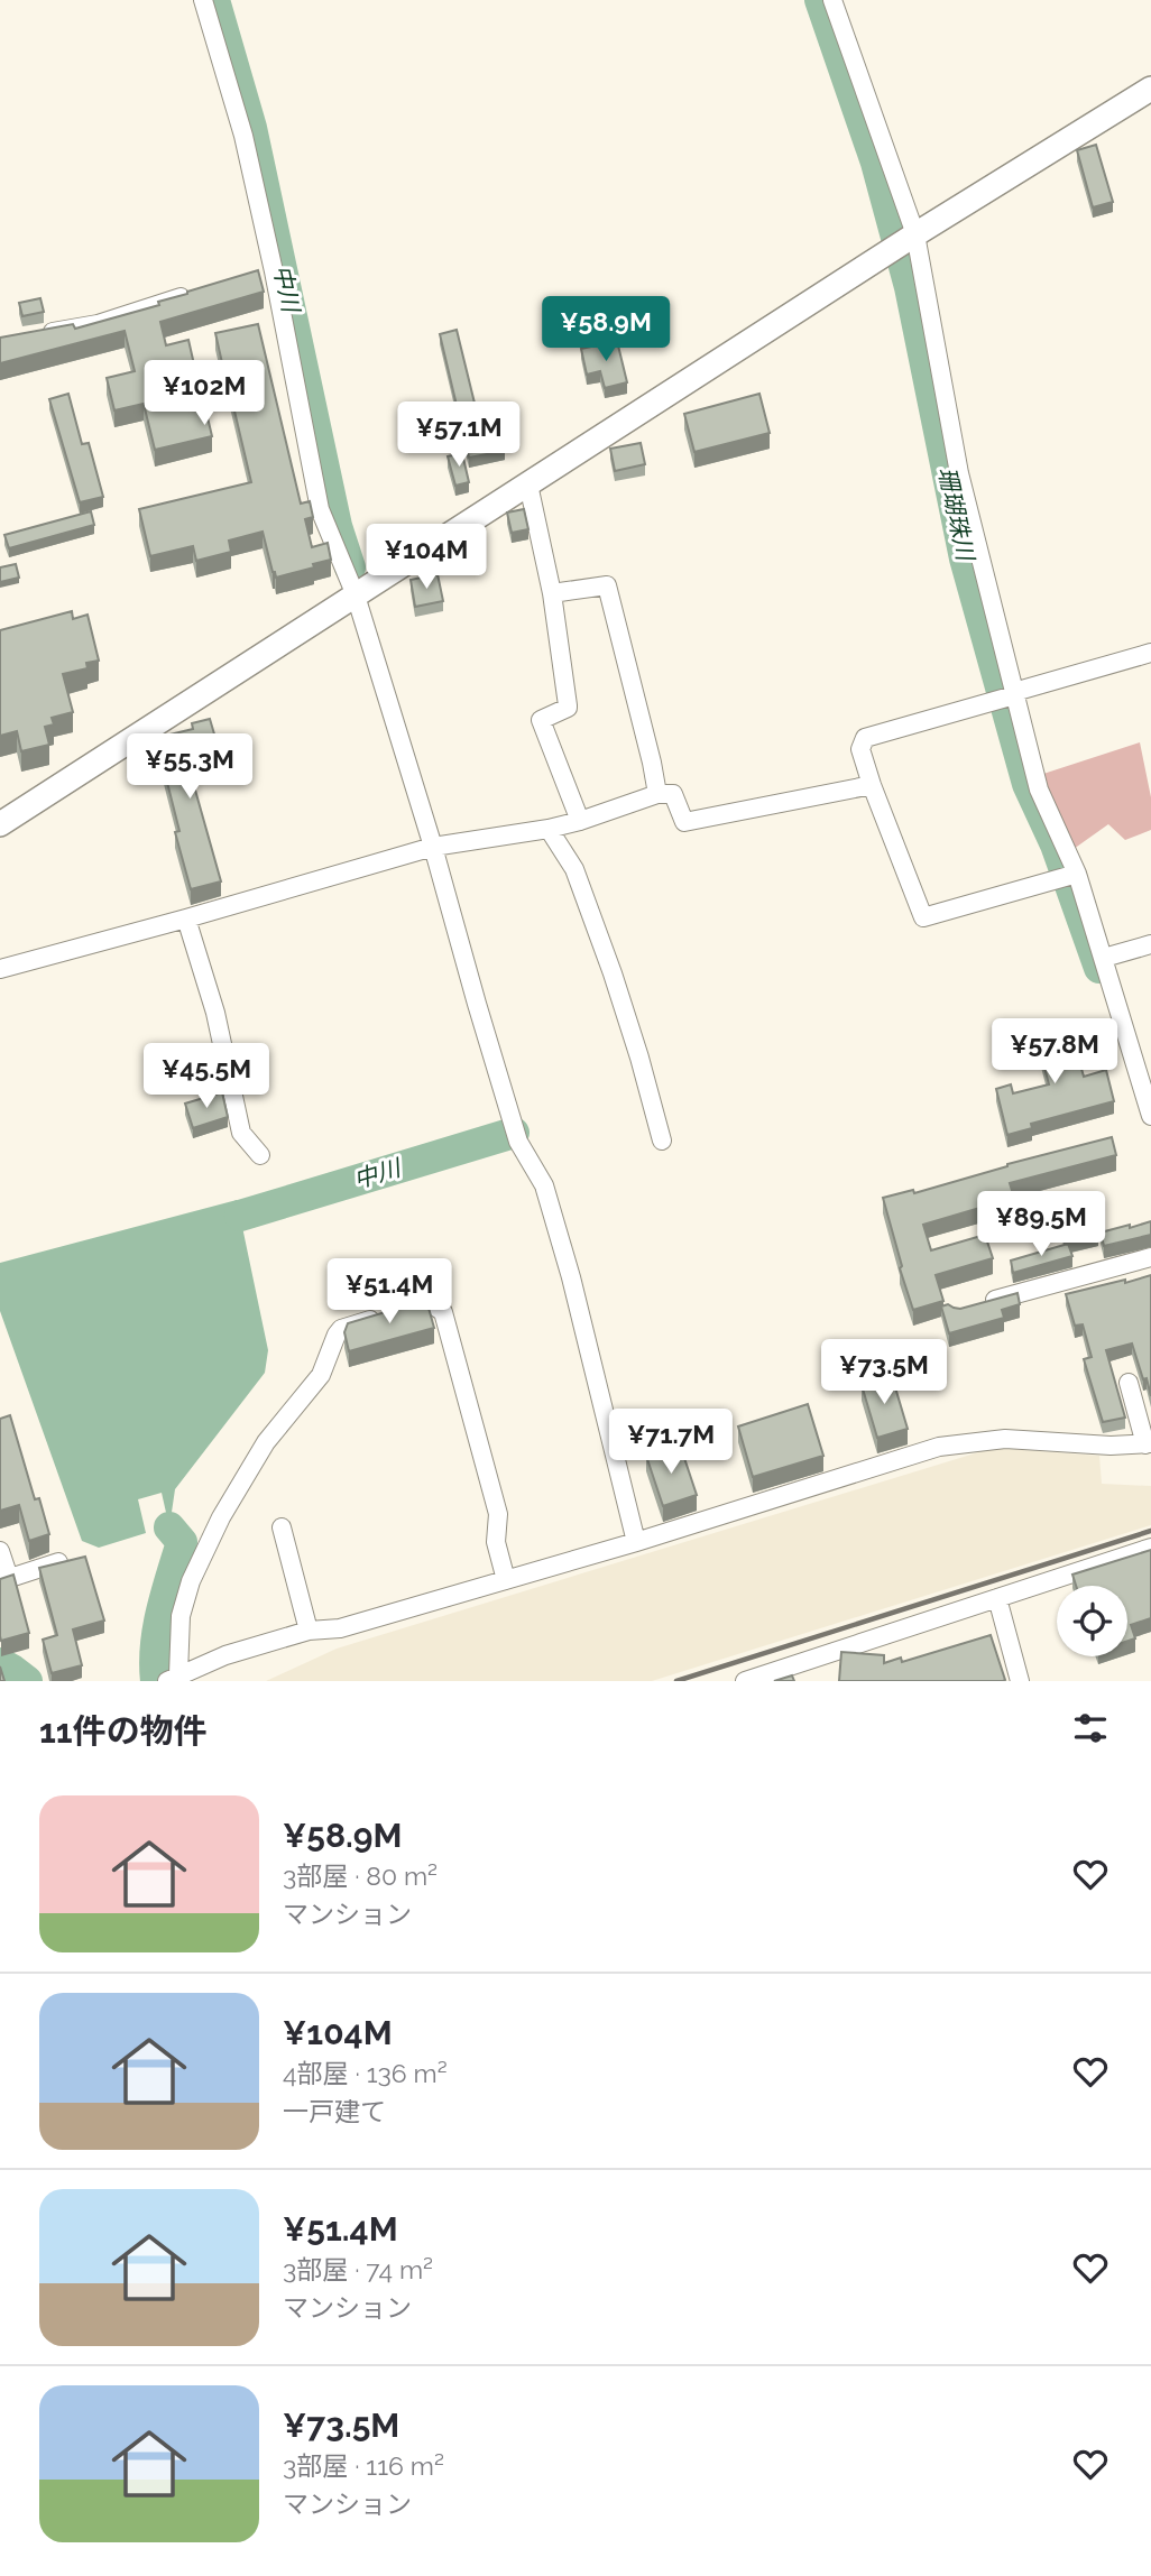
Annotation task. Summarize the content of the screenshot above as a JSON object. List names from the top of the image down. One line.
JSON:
{"water":["中川","珊瑚珠川"],"page":{"price":["¥58.9M","¥102M","¥57.1M","¥104M","¥55.3M","¥57.8M","¥45.5M","¥89.5M","¥51.4M","¥73.5M","¥71.7M"],"heading":"11件の物件","list":[{"name":"¥58.9M","note":"3部屋 · 80 m² · マンション"},{"name":"¥104M","note":"4部屋 · 136 m² · 一戸建て"},{"name":"¥51.4M","note":"3部屋 · 74 m² · マンション"},{"name":"¥73.5M","note":"3部屋 · 116 m² · マンション"}]}}
